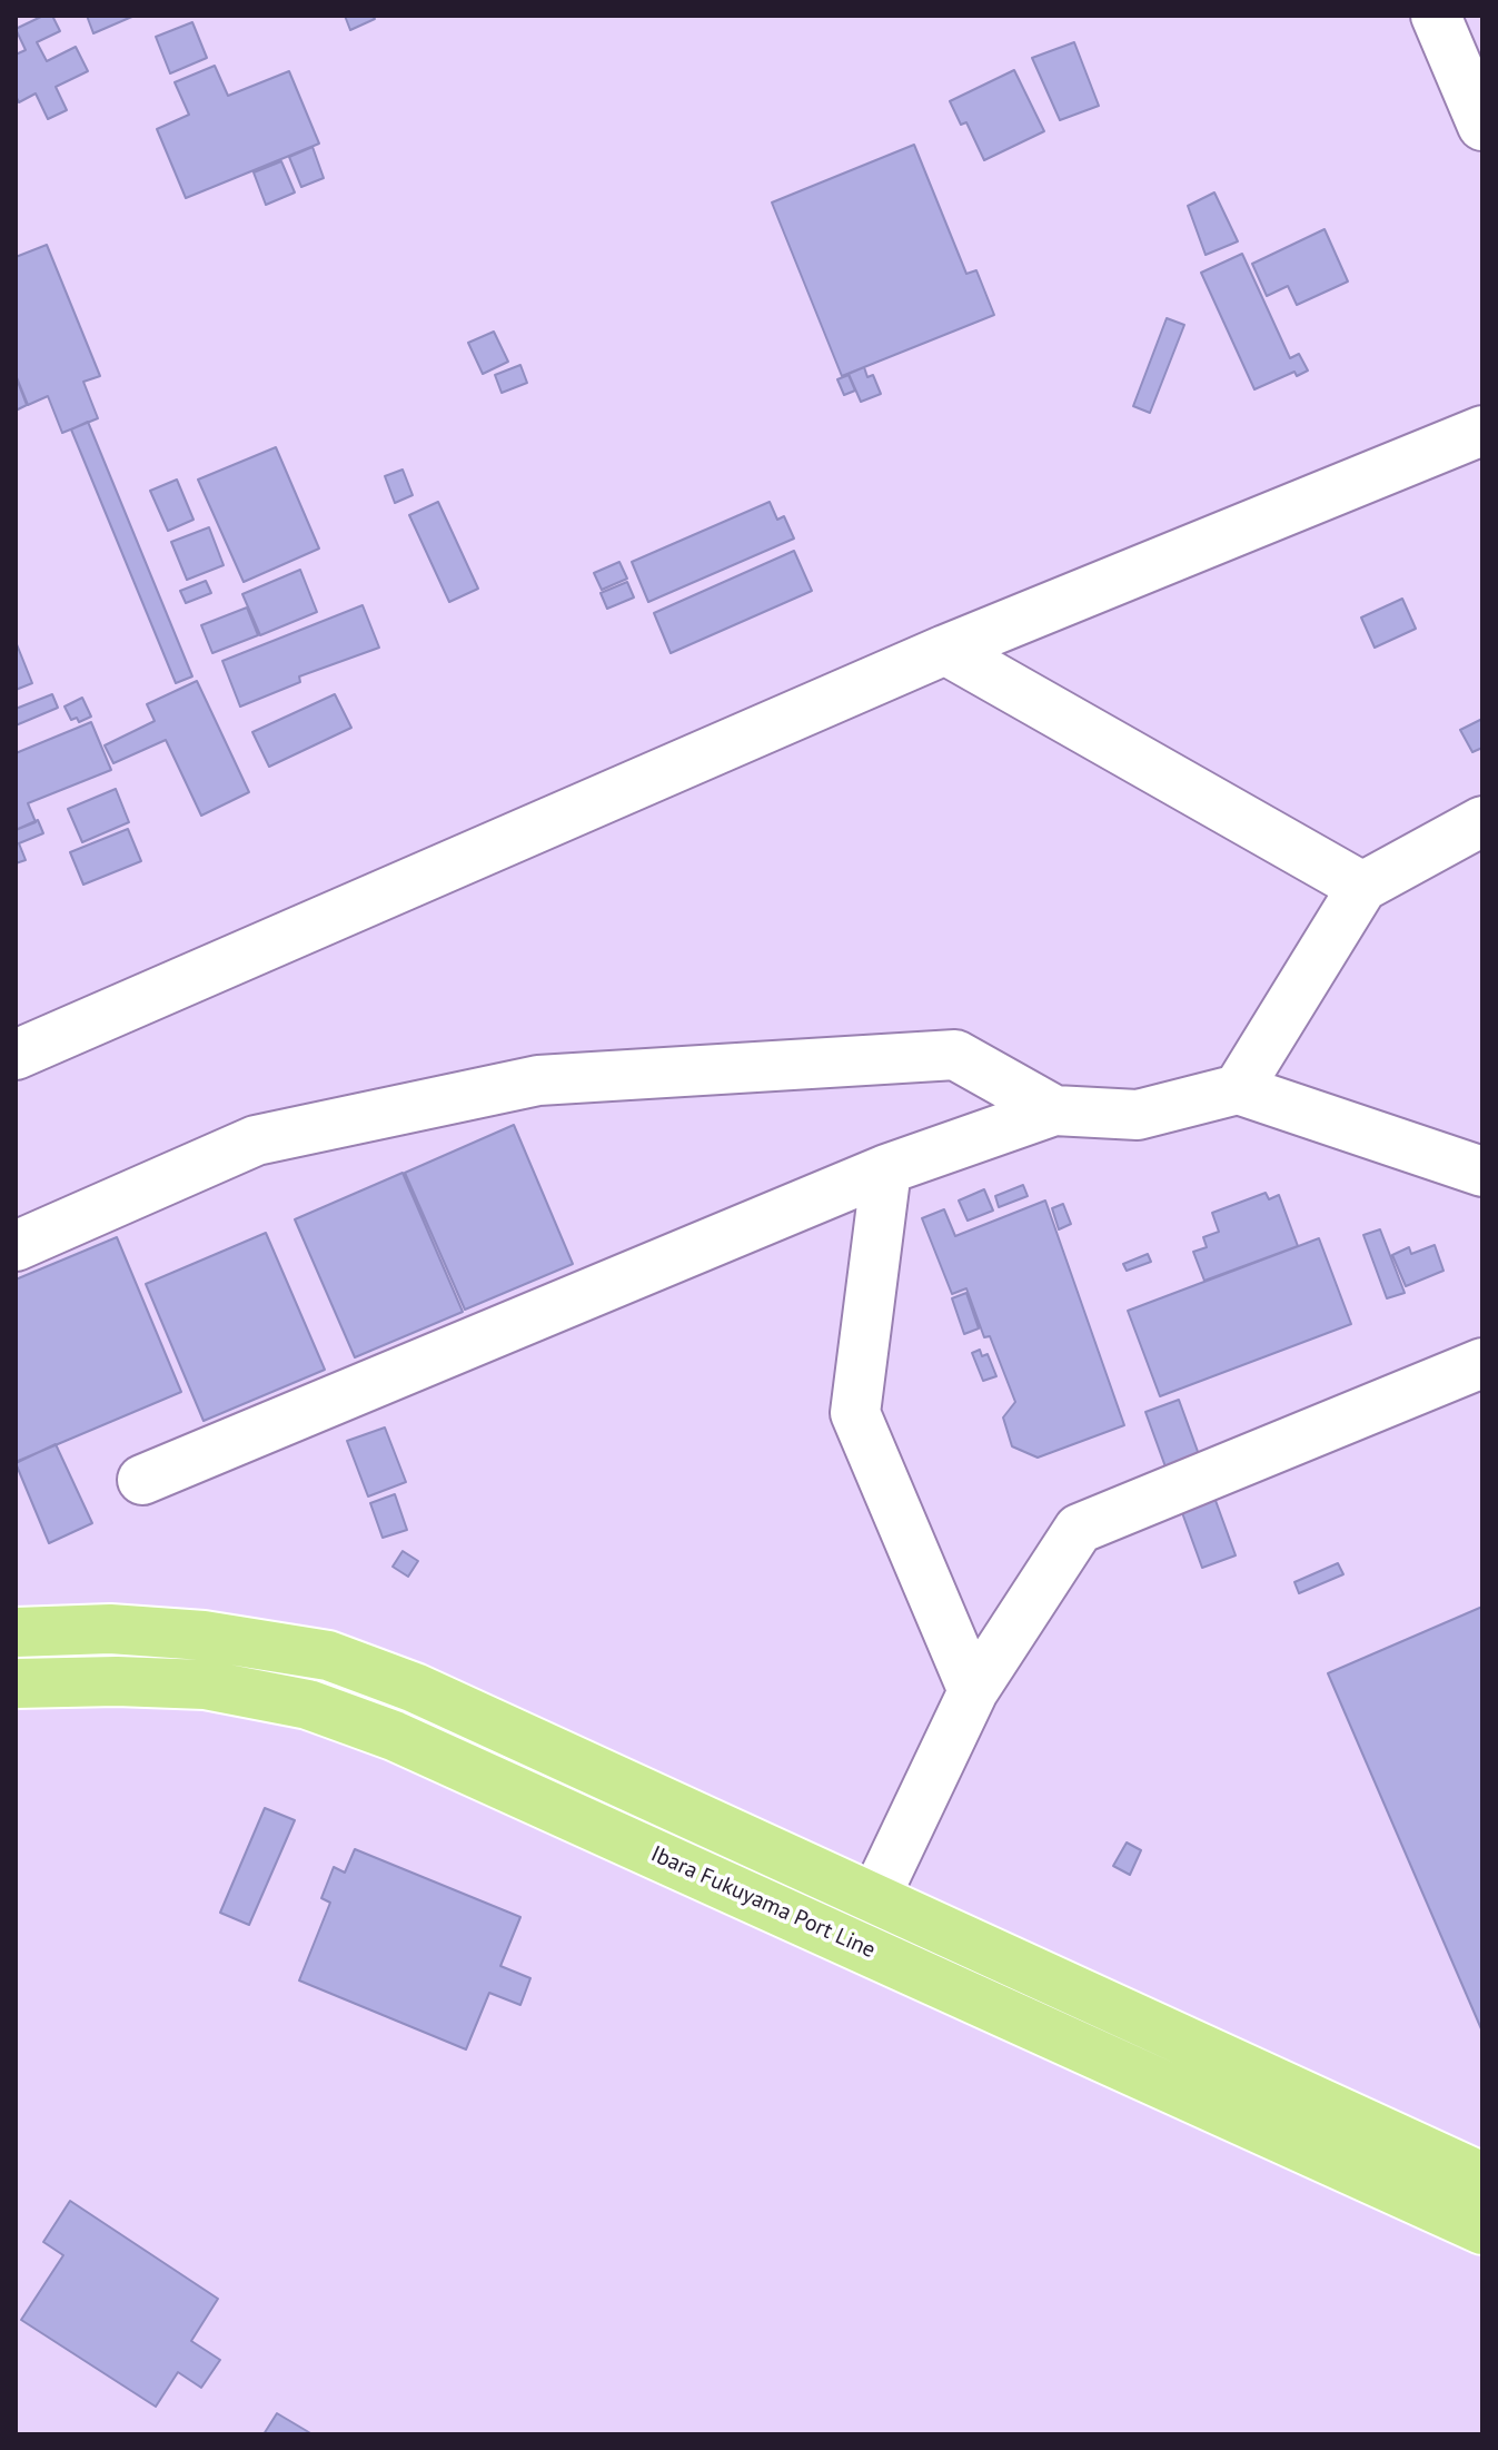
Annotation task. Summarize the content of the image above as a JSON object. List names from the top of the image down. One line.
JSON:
{"streets":{"main road":["Ibara Fukuyama Port Line"]}}
